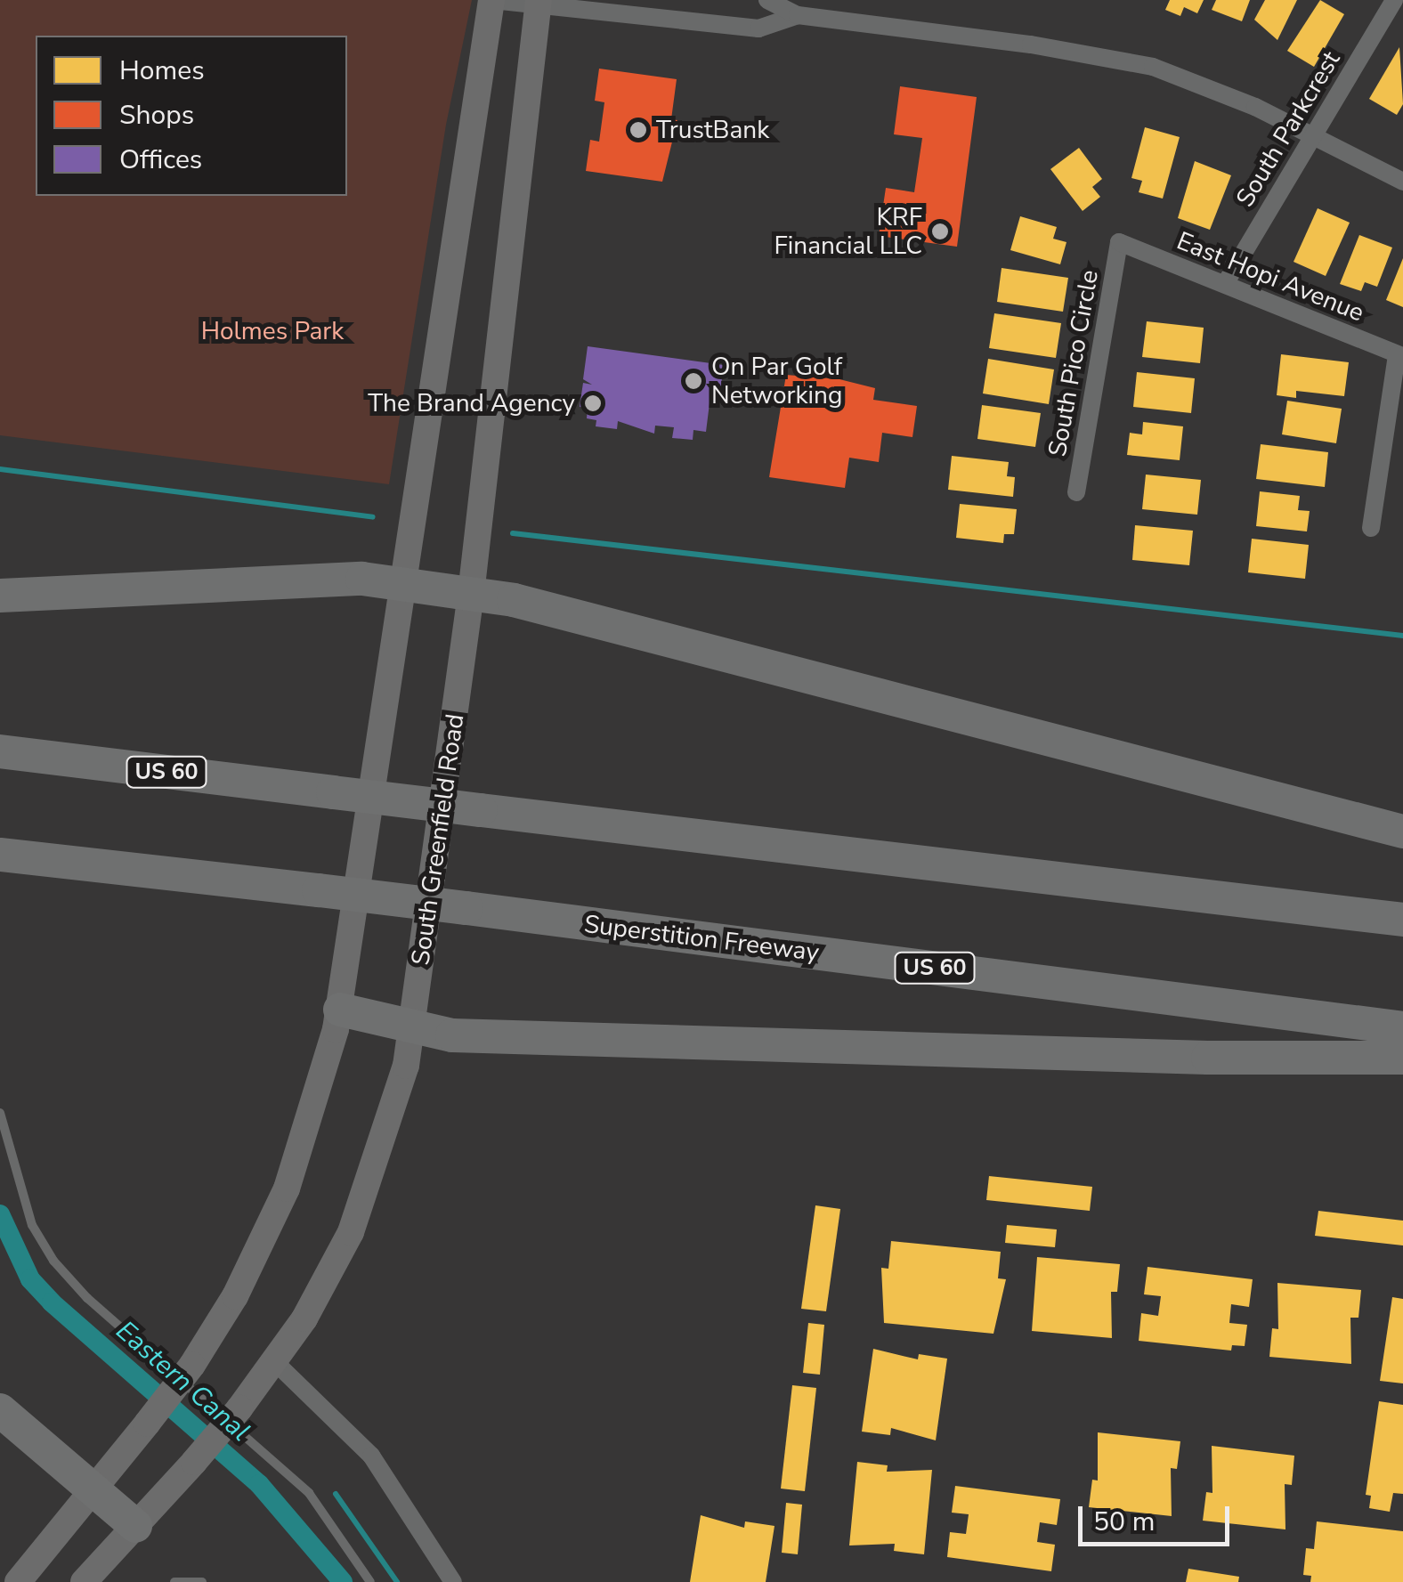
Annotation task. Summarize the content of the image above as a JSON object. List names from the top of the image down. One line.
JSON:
{"streets":{"highway":["US 60","Superstition Freeway"],"main road":["South Greenfield Road"],"street":["South Parkcrest","East Hopi Avenue","South Pico Circle"]},"crossings":[["South Parkcrest","East Hopi Avenue"],["East Hopi Avenue","South Pico Circle"]],"water":["Eastern Canal"],"parks":["Holmes Park"],"places":["TrustBank","KRF Financial LLC","On Par Golf Networking","The Brand Agency"],"legend":["Homes","Shops","Offices"],"scale_bar":"50 m"}
